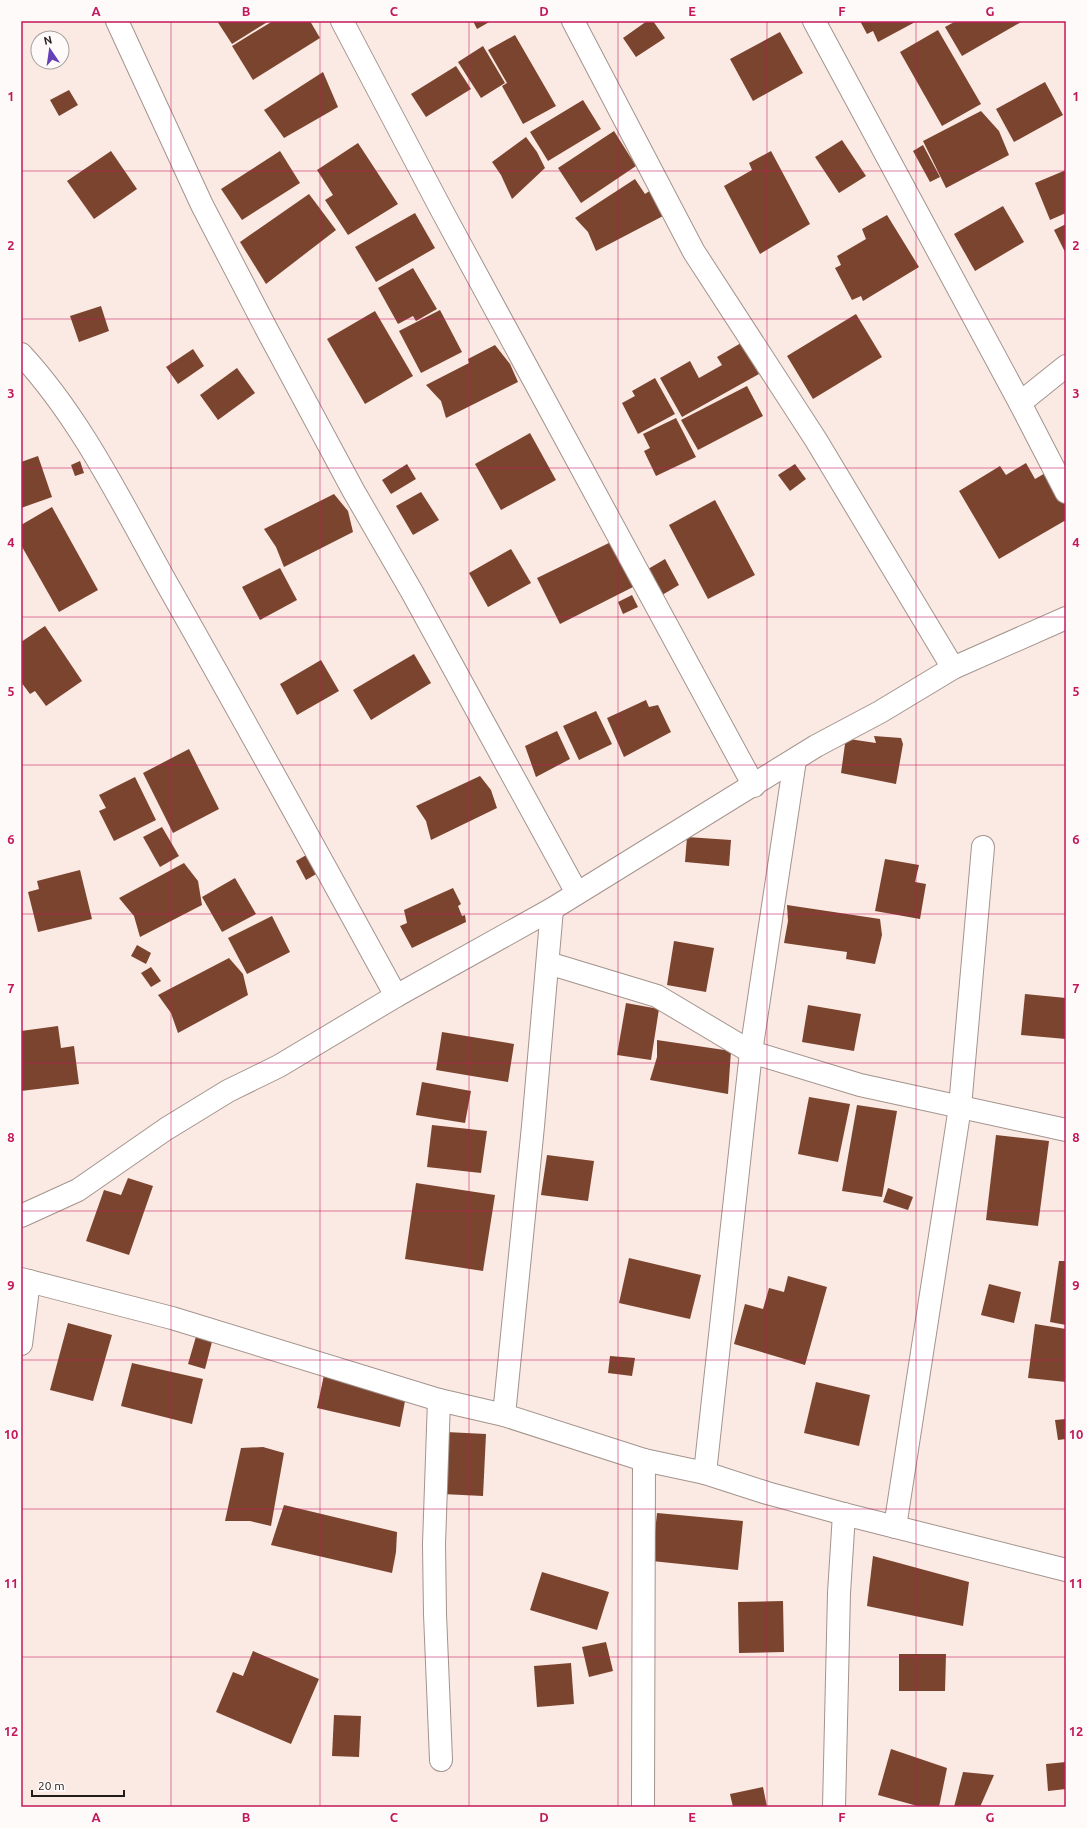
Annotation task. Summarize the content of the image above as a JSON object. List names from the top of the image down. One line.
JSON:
{"scale_bar":"20 m","north":"top","grid":{"columns":["A","B","C","D","E","F","G"],"rows":["1","2","3","4","5","6","7","8","9","10","11","12"]}}
